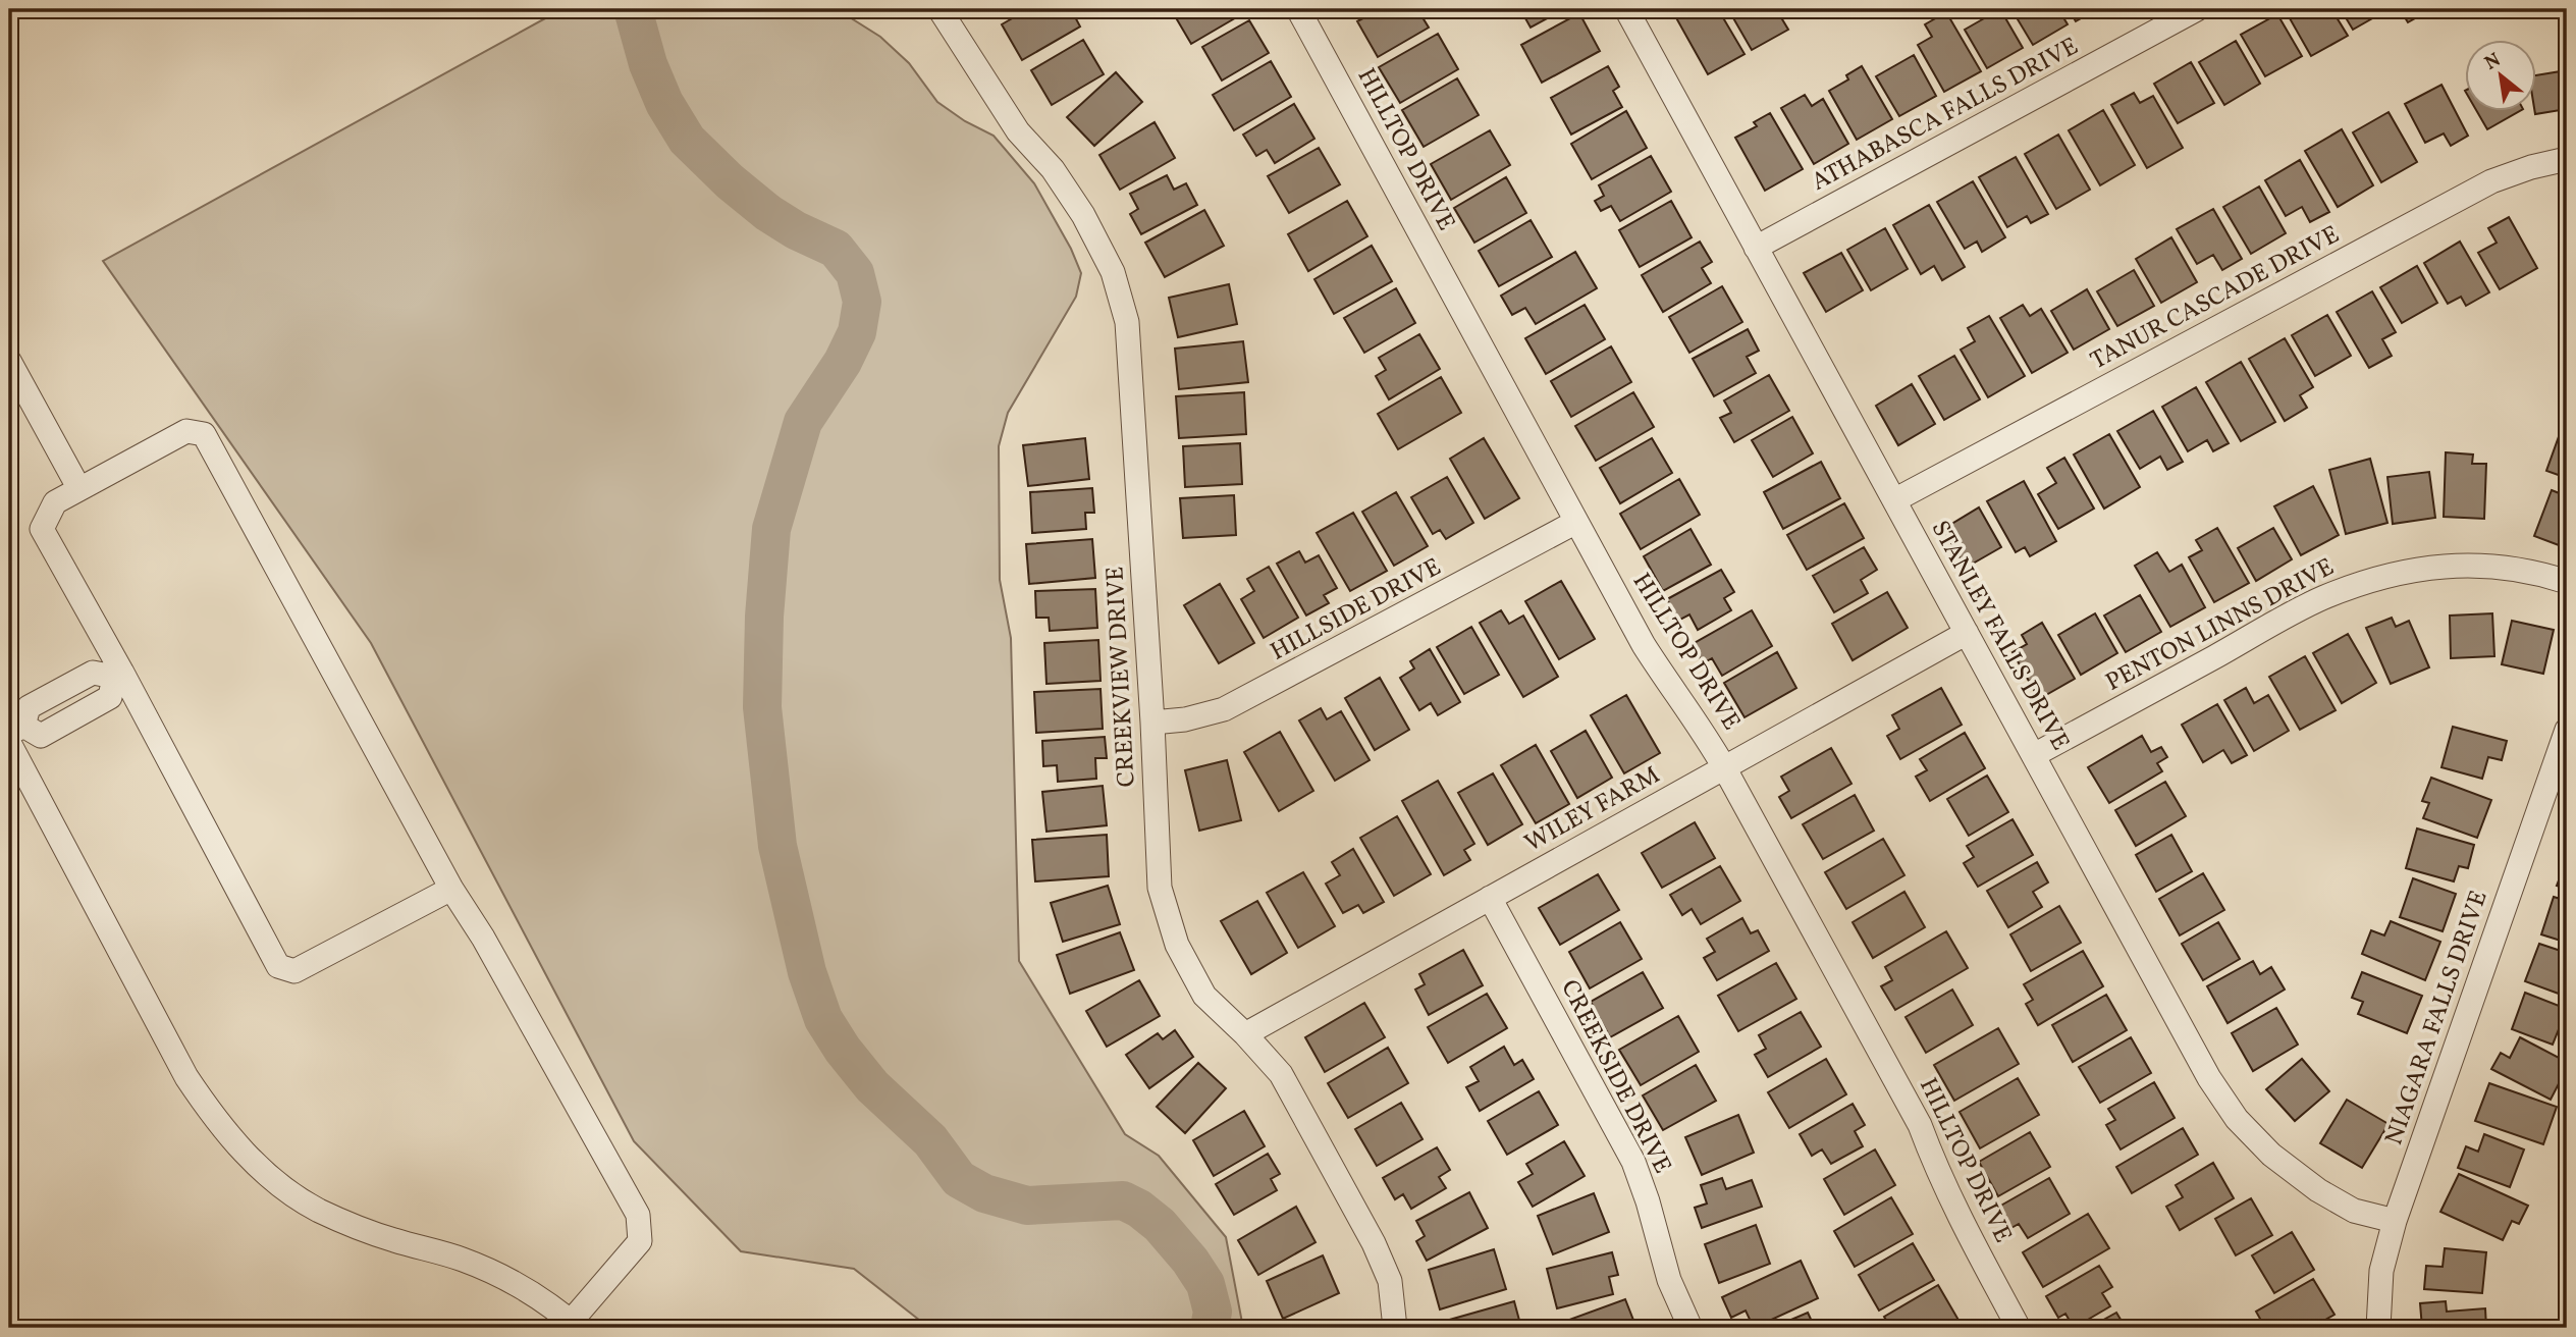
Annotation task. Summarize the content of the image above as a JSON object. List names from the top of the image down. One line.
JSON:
{"streets":{"street":["ATHABASCA FALLS DRIVE","HILLTOP DRIVE","TANUR CASCADE DRIVE","HILLSIDE DRIVE","PENTON LINNS DRIVE","STANLEY FALLS DRIVE","CREEKVIEW DRIVE","WILEY FARM","NIAGARA FALLS DRIVE","CREEKSIDE DRIVE"]},"crossings":[["ATHABASCA FALLS DRIVE","STANLEY FALLS DRIVE"],["HILLTOP DRIVE","HILLSIDE DRIVE"],["HILLTOP DRIVE","WILEY FARM"],["TANUR CASCADE DRIVE","STANLEY FALLS DRIVE"],["HILLSIDE DRIVE","CREEKVIEW DRIVE"],["PENTON LINNS DRIVE","STANLEY FALLS DRIVE"],["STANLEY FALLS DRIVE","WILEY FARM"],["STANLEY FALLS DRIVE","NIAGARA FALLS DRIVE"],["CREEKVIEW DRIVE","WILEY FARM"],["WILEY FARM","CREEKSIDE DRIVE"]],"north":"top left"}
